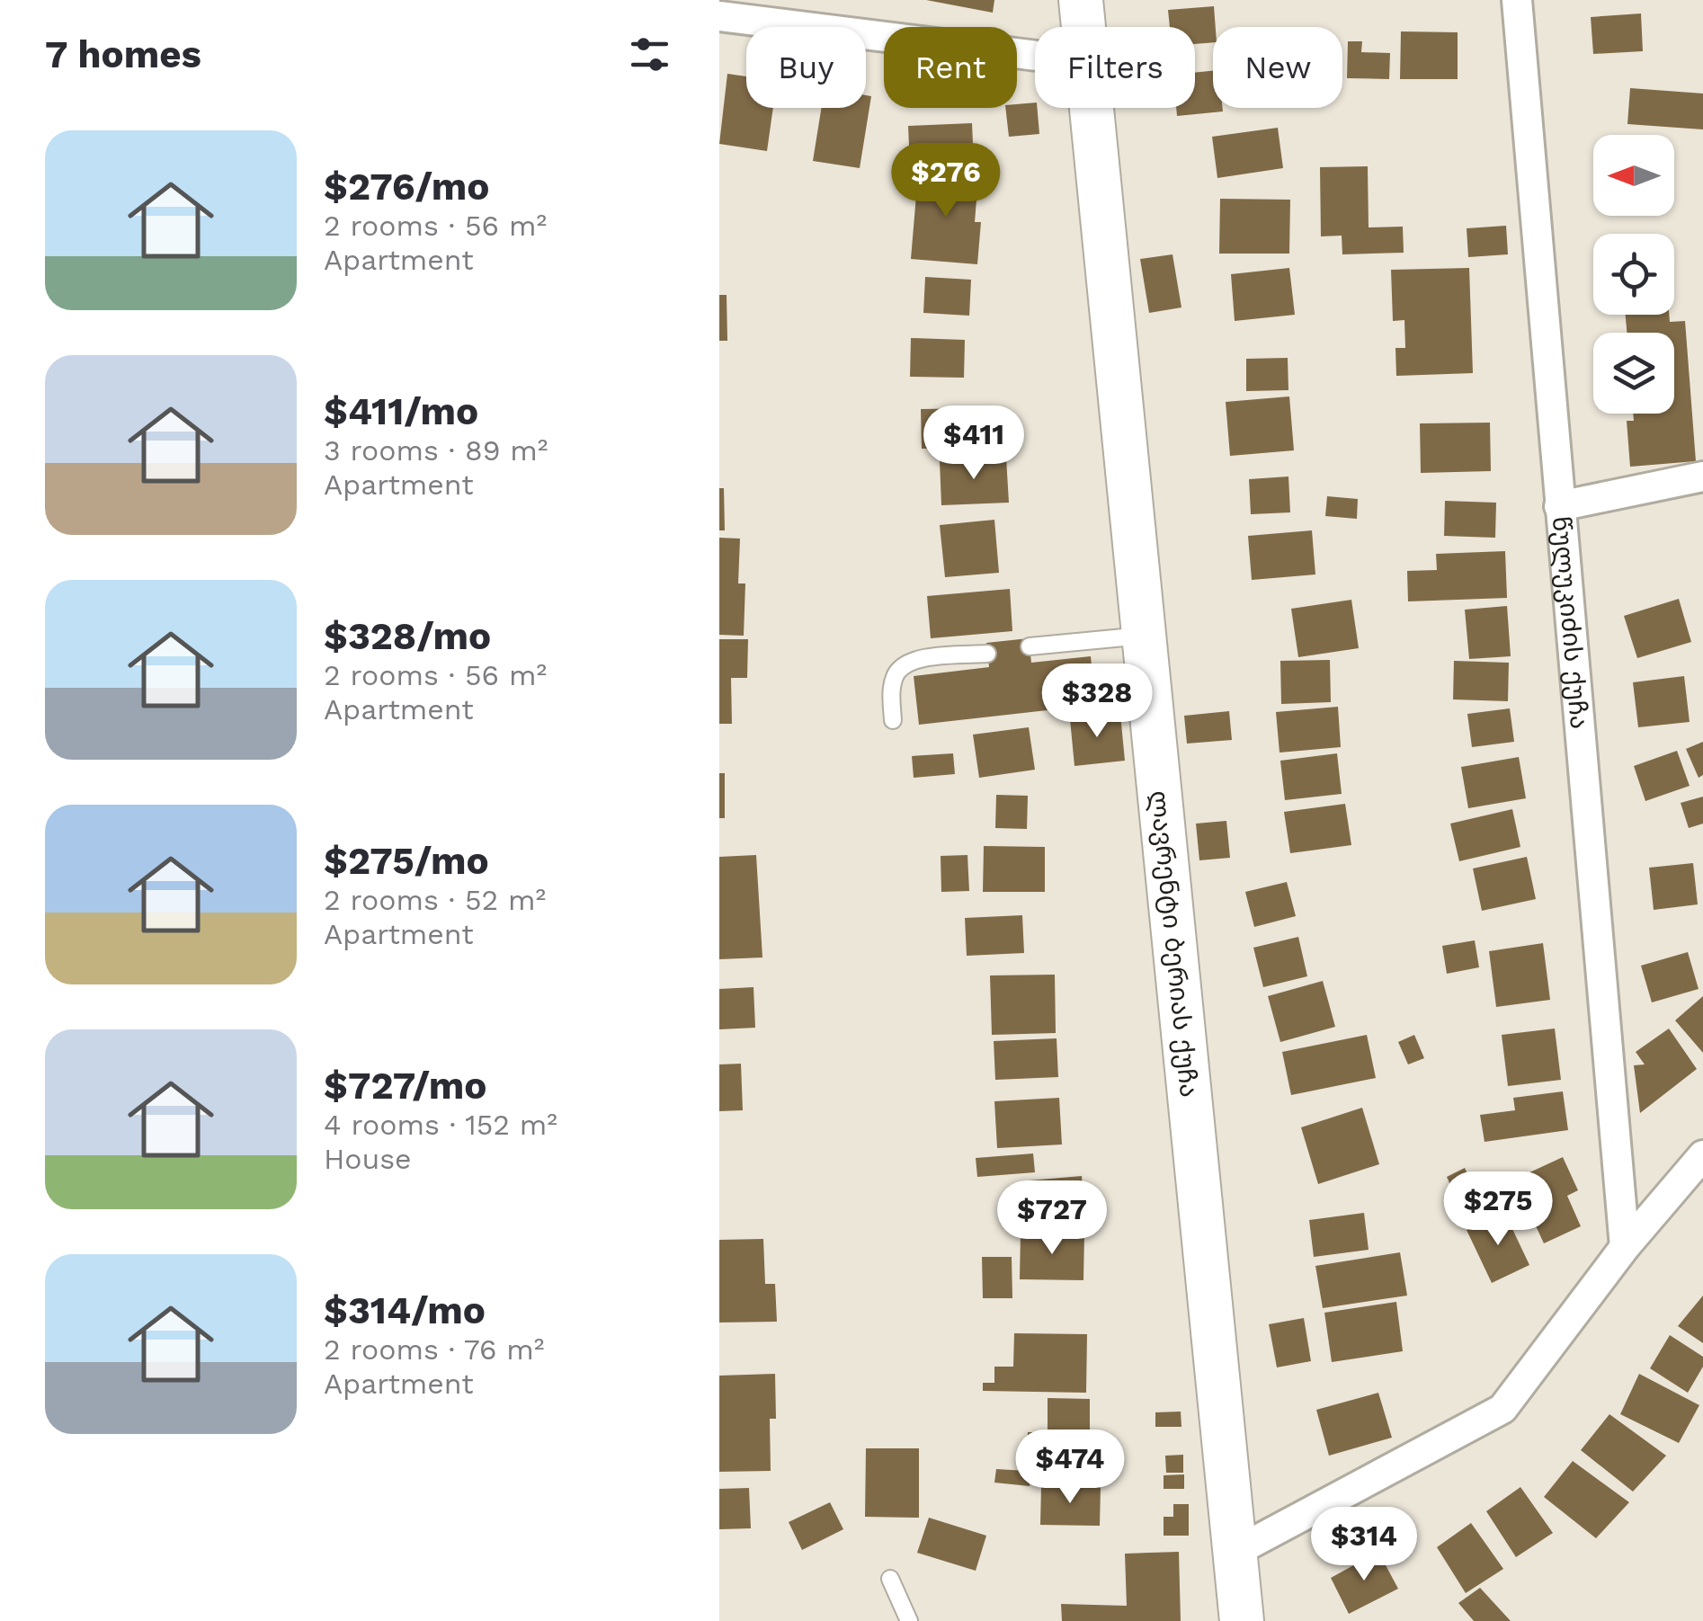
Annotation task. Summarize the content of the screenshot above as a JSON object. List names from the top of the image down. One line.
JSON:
{"streets":{"main road":["ლავრენტი ბერიას ქუჩა"],"street":["წულუკიძის ქუჩა"]},"north":"left","page":{"heading":"7 homes","chip":["Buy","Rent","Filters","New"],"list":[{"name":"$276/mo","note":"2 rooms · 56 m² · Apartment"},{"name":"$411/mo","note":"3 rooms · 89 m² · Apartment"},{"name":"$328/mo","note":"2 rooms · 56 m² · Apartment"},{"name":"$275/mo","note":"2 rooms · 52 m² · Apartment"},{"name":"$727/mo","note":"4 rooms · 152 m² · House"},{"name":"$314/mo","note":"2 rooms · 76 m² · Apartment"}],"price":["$276","$411","$328","$275","$727","$474","$314"]}}
